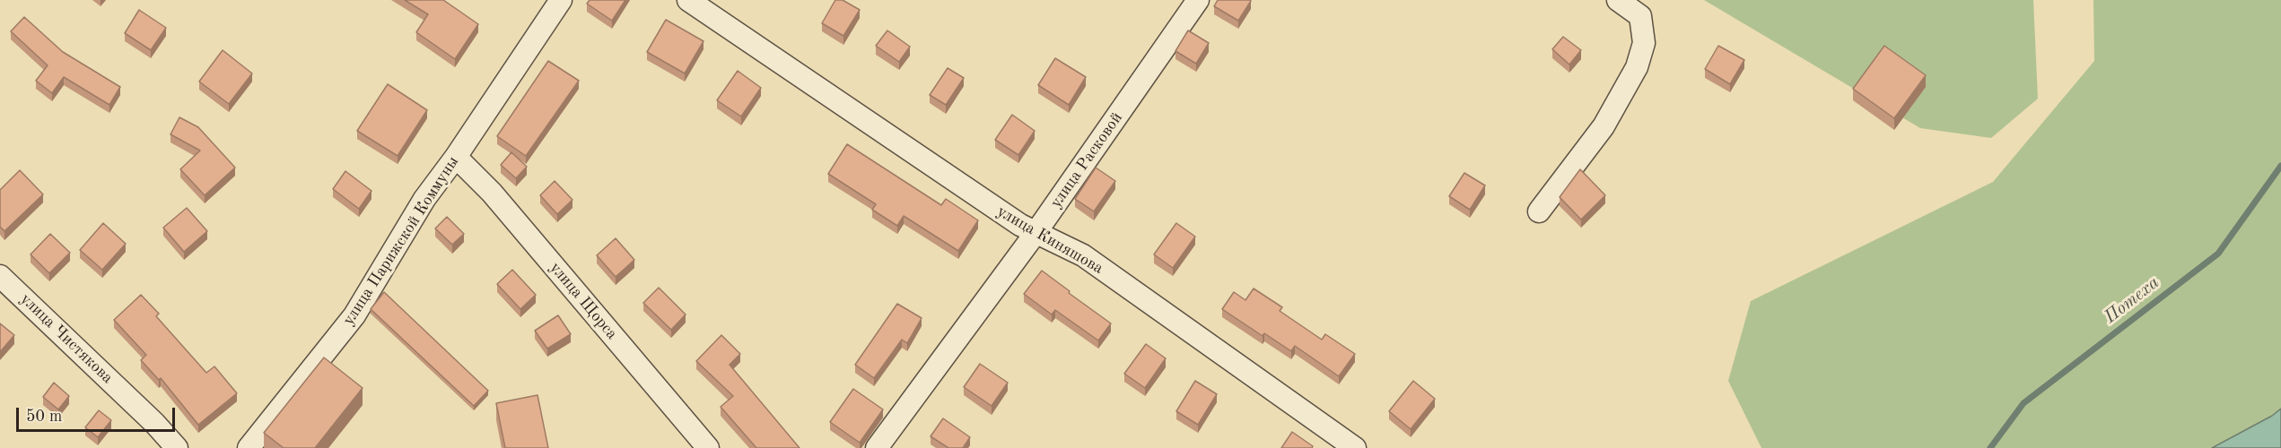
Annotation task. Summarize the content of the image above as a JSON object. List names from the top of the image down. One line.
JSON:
{"streets":{"street":["улица Расковой","улица Киняшова","улица Парижской Коммуны","улица Щорса","улица Чистякова"]},"crossings":[["улица Расковой","улица Киняшова"],["улица Парижской Коммуны","улица Щорса"]],"water":["Потеха"],"scale_bar":"50 m"}
